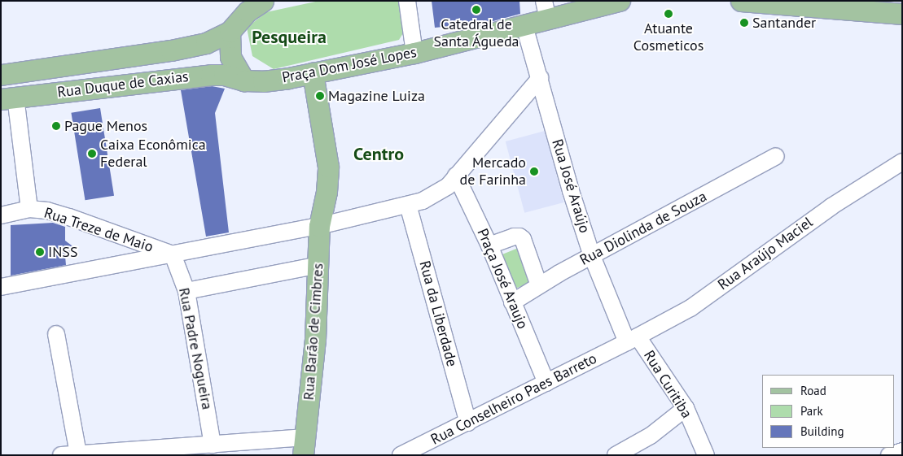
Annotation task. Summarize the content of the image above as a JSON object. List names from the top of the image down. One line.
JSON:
{"streets":{"main road":["Praça Dom José Lopes","Rua Duque de Caxias","Rua Barão de Cimbres"],"street":["Rua José Araújo","Rua Diolinda de Souza","Rua Treze de Maio","Rua Araújo Maciel","Praça José Araujo","Rua da Liberdade","Rua Padre Nogueira","Rua Curitiba","Rua Conselheiro Paes Barreto"]},"crossings":[["Praça Dom José Lopes","Rua Duque de Caxias"],["Praça Dom José Lopes","Rua José Araújo"],["Praça Dom José Lopes","Rua Barão de Cimbres"],["Rua José Araújo","Rua Diolinda de Souza"],["Rua José Araújo","Rua Araújo Maciel"],["Rua José Araújo","Rua Curitiba"],["Rua José Araújo","Rua Conselheiro Paes Barreto"],["Rua Diolinda de Souza","Praça José Araujo"],["Rua Treze de Maio","Rua Padre Nogueira"],["Rua Araújo Maciel","Rua Curitiba"],["Rua Araújo Maciel","Rua Conselheiro Paes Barreto"],["Praça José Araujo","Rua Conselheiro Paes Barreto"],["Rua da Liberdade","Rua Conselheiro Paes Barreto"],["Rua Curitiba","Rua Conselheiro Paes Barreto"]],"districts":["Pesqueira","Centro"],"places":["Catedral de Santa Águeda","Atuante Cosmeticos","Santander","Magazine Luiza","Pague Menos","Caixa Econômica Federal","Mercado de Farinha","INSS"],"legend":["Road","Park","Building"]}
